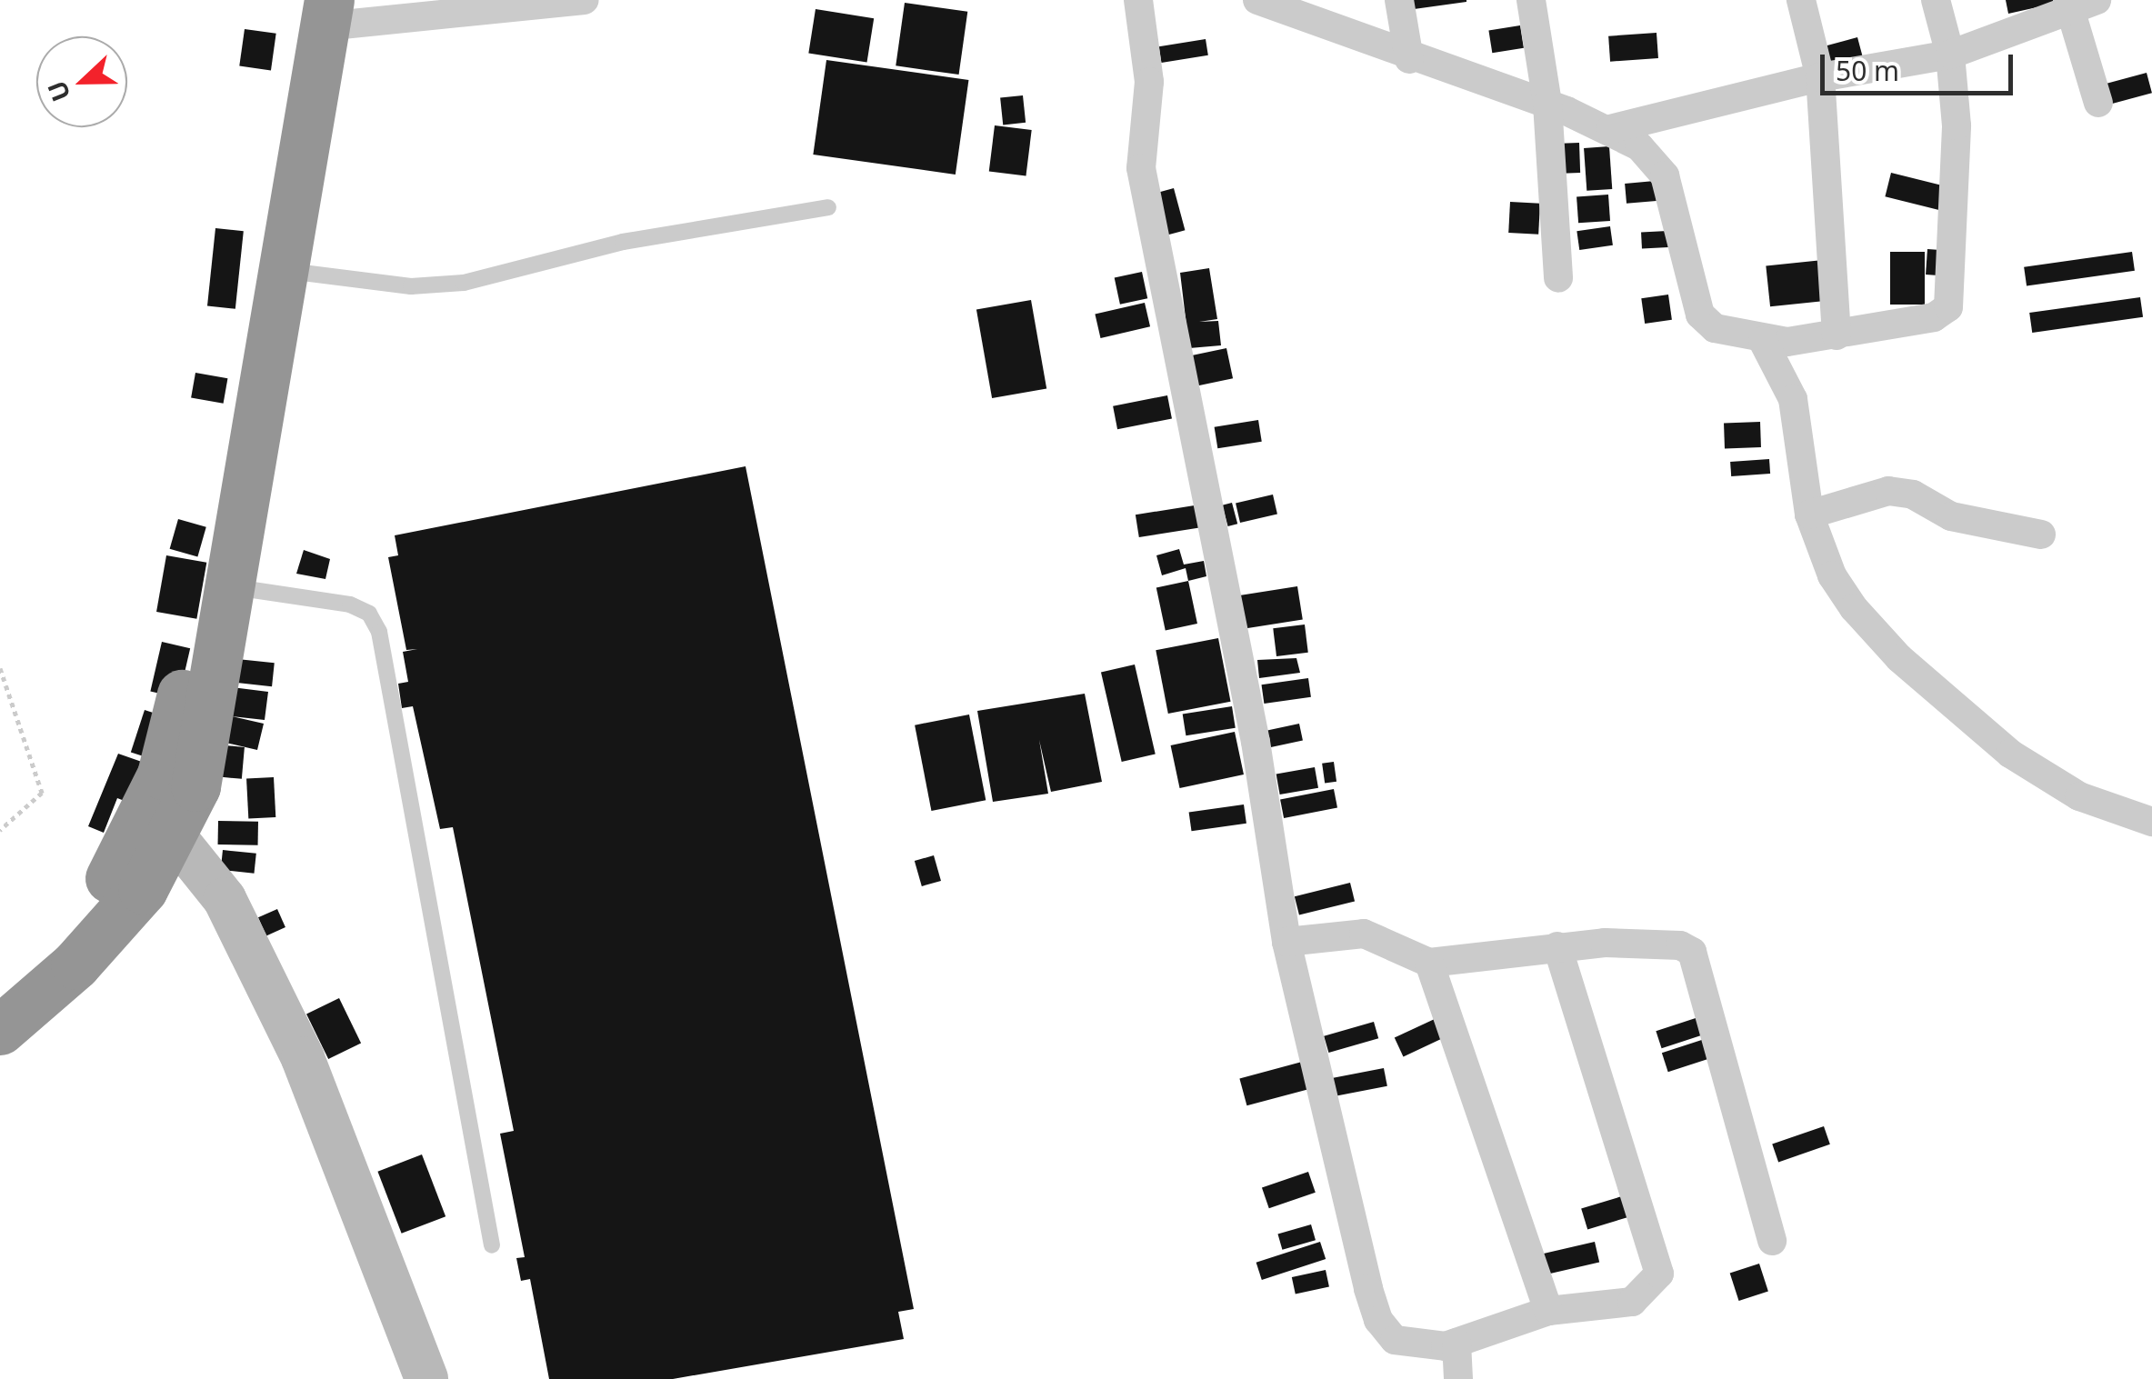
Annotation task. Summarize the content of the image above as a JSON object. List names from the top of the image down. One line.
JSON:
{"scale_bar":"50 m","north":"left"}
